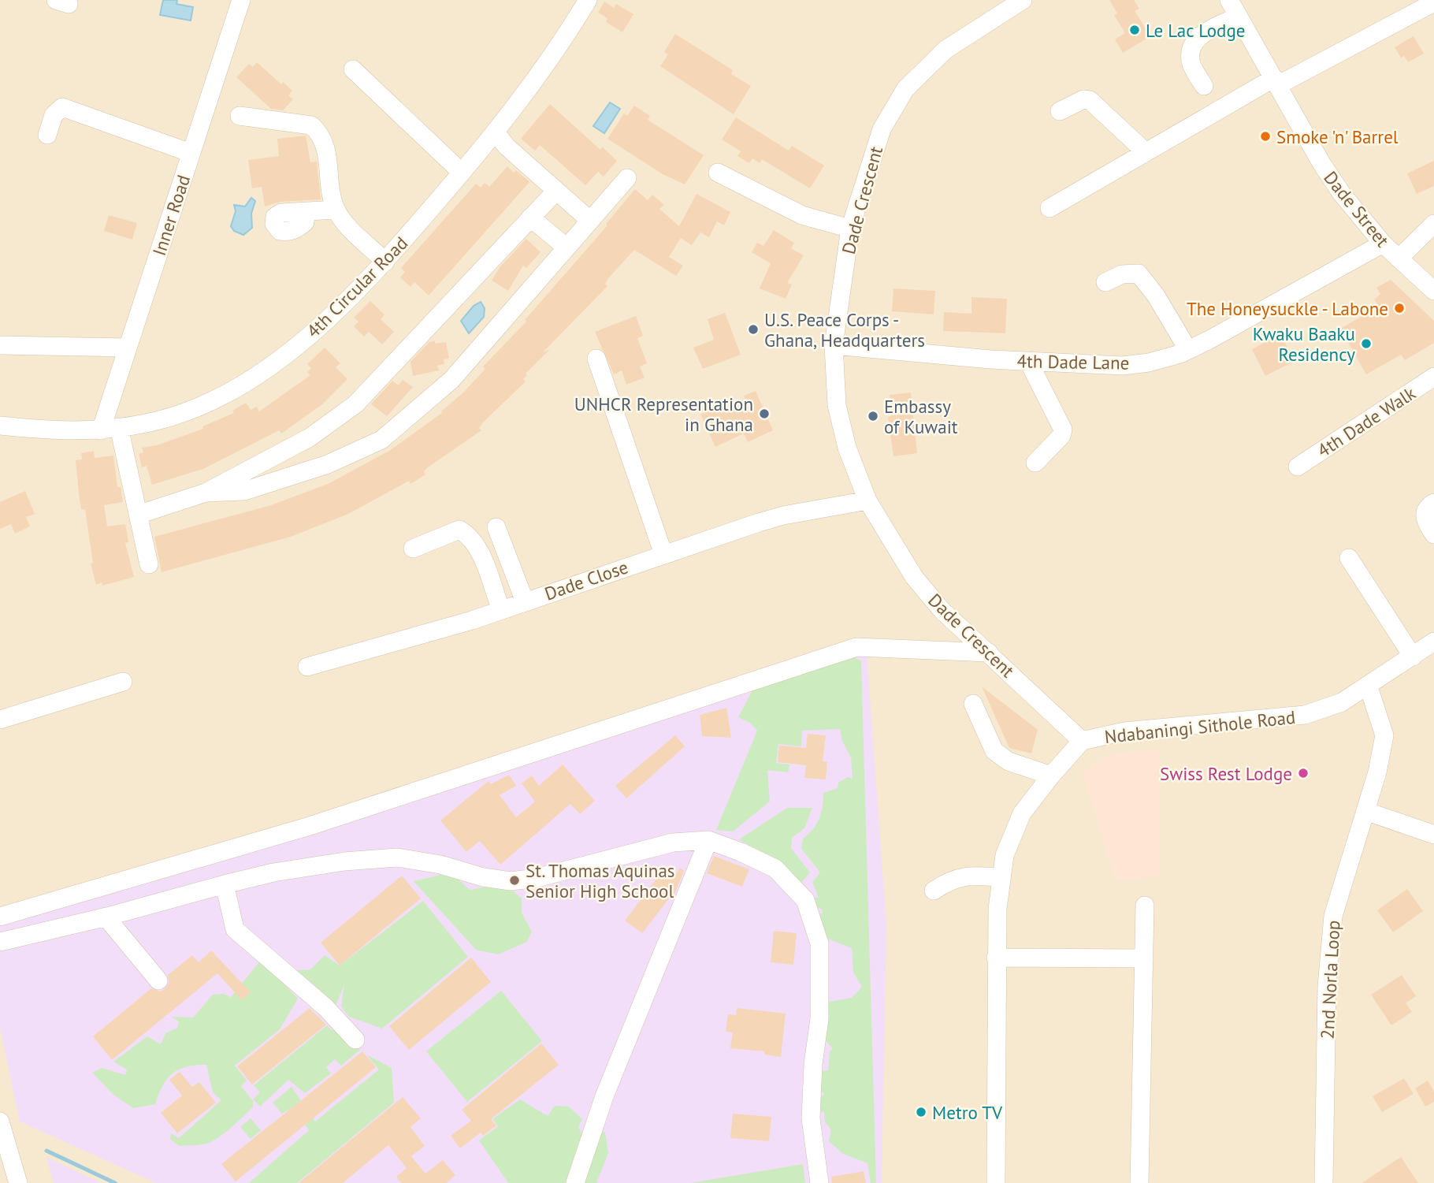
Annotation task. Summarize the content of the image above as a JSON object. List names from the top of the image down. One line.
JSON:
{"streets":{"street":["Dade Crescent","Dade Street","Inner Road","4th Circular Road","4th Dade Lane","4th Dade Walk","Dade Close","Ndabaningi Sithole Road","2nd Norla Loop"]},"crossings":[["Dade Crescent","4th Dade Lane"],["Dade Crescent","Dade Close"],["Dade Crescent","Ndabaningi Sithole Road"],["Dade Street","4th Dade Lane"],["Inner Road","4th Circular Road"],["Ndabaningi Sithole Road","2nd Norla Loop"]],"places":["Le Lac Lodge","Smoke 'n' Barrel","The Honeysuckle - Labone","U.S. Peace Corps - Ghana, Headquarters","Kwaku Baaku Residency","UNHCR Representation in Ghana","Embassy of Kuwait","Swiss Rest Lodge","St. Thomas Aquinas Senior High School","Metro TV"]}
